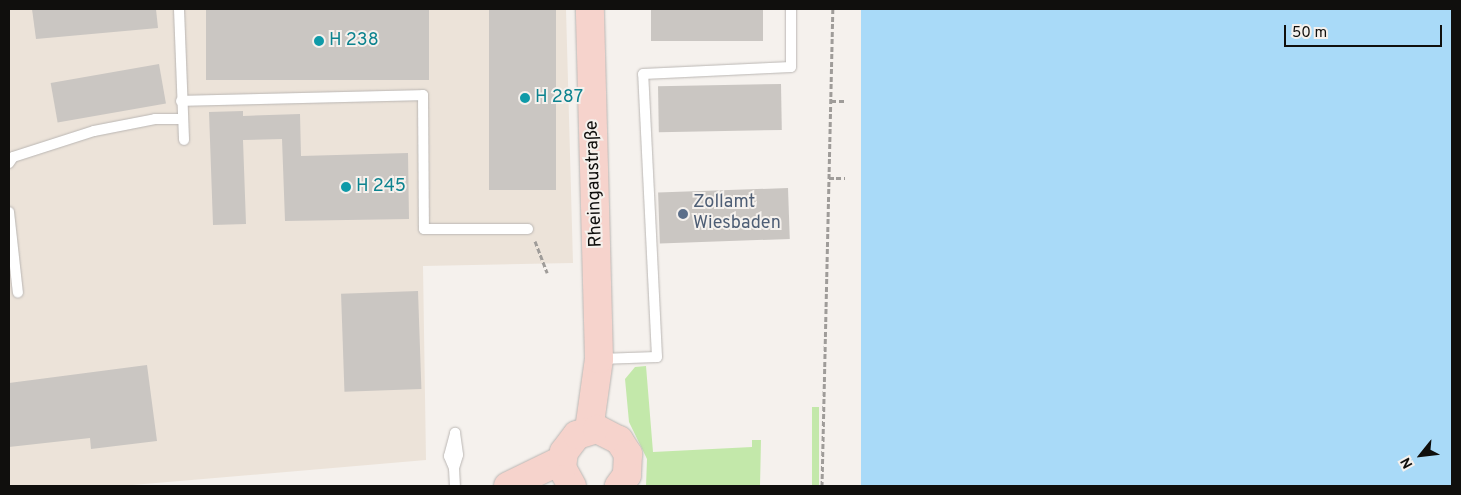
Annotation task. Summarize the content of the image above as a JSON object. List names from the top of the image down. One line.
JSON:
{"streets":{"street":["Rheingaustraße"]},"places":["H 238","H 287","H 245","Zollamt Wiesbaden"],"scale_bar":"50 m","north":"bottom left"}
